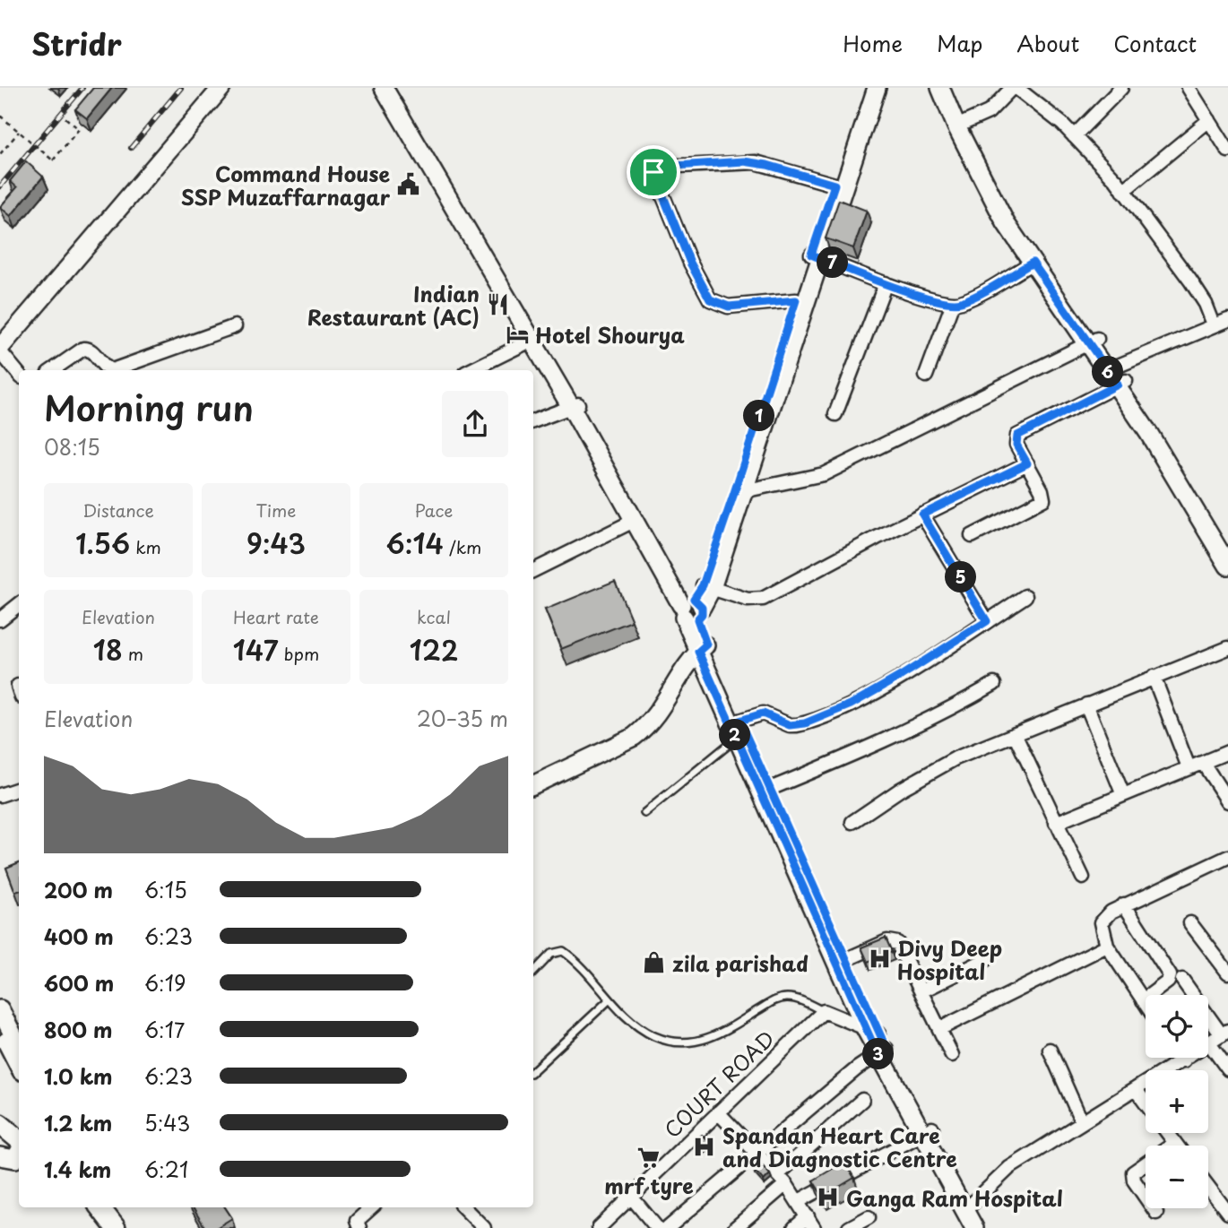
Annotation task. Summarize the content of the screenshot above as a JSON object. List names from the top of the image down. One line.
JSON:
{"streets":{"street":["COURT ROAD"]},"places":{"public building":["Command House SSP Muzaffarnagar"],"restaurant":["Indian Restaurant (AC)"],"hotel":["Hotel Shourya"],"hospital":["Divy Deep Hospital","Spandan Heart Care and Diagnostic Centre","Ganga Ram Hospital"],"shop":["zila parishad"],"supermarket":["mrf tyre"]},"page":{"header":"Stridr","nav":["Home","Map","About","Contact"],"pins":["7","6","1","5","2","3"],"heading":["Morning run","08:15"],"stats":[["Distance","1.56 km"],["Time","9:43"],["Pace","6:14 /km"],["Elevation","18 m"],["Heart rate","147 bpm"],["kcal","122"]],"chart":["Elevation","20–35 m"],"list":[{"name":"200 m","note":"6:15"},{"name":"400 m","note":"6:23"},{"name":"600 m","note":"6:19"},{"name":"800 m","note":"6:17"},{"name":"1.0 km","note":"6:23"},{"name":"1.2 km","note":"5:43"},{"name":"1.4 km","note":"6:21"}],"map_buttons":["+","−"]}}
